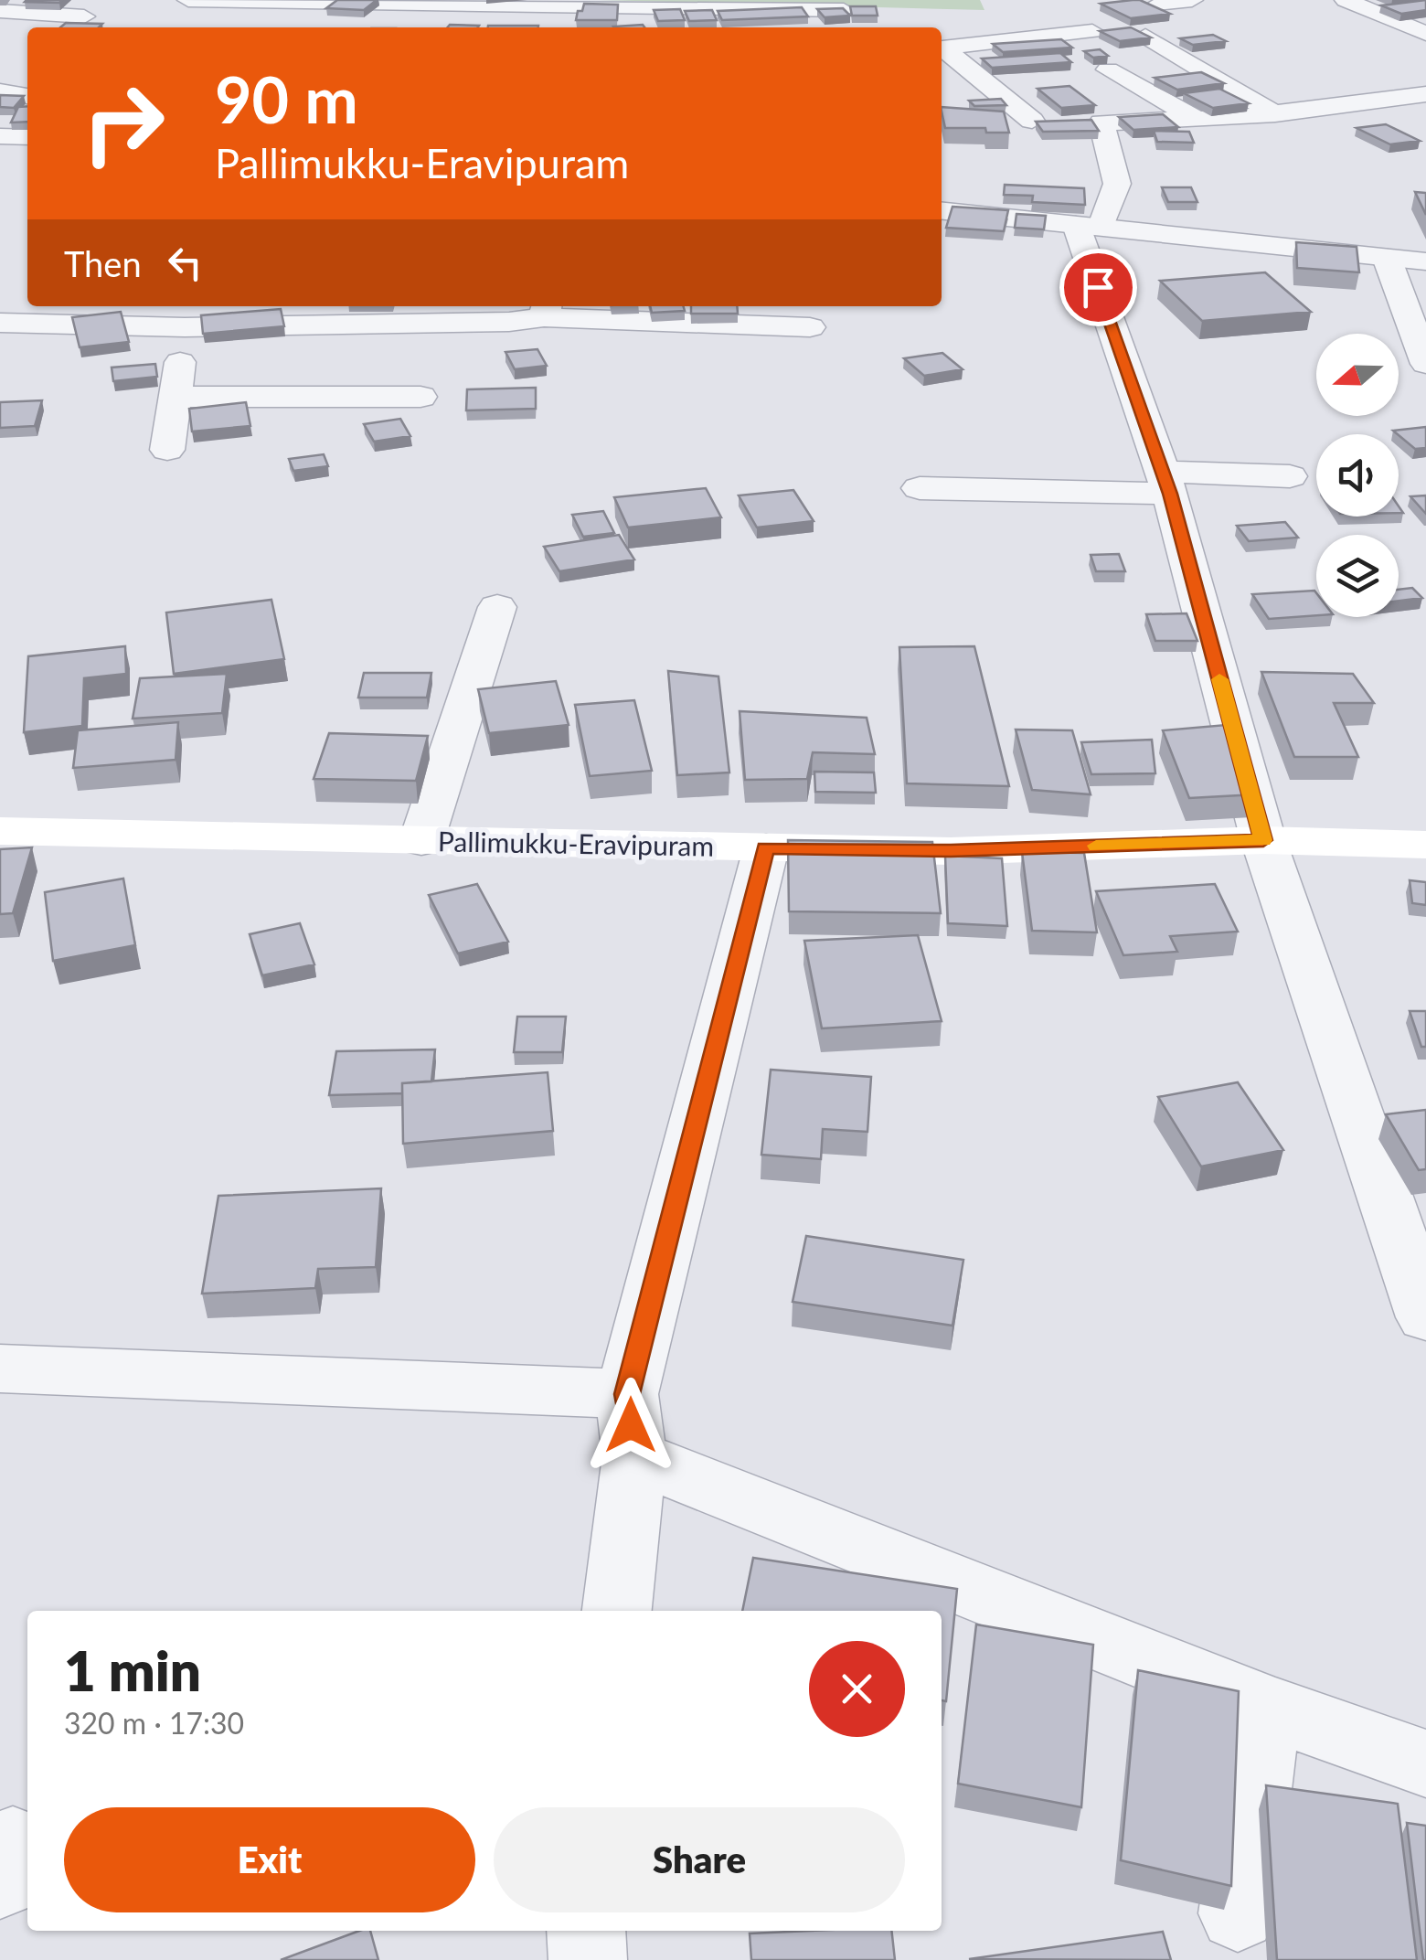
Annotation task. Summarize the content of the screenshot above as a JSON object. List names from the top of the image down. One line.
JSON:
{"streets":{"main road":["Pallimukku-Eravipuram"]},"north":"left","page":{"turn":["90 m","Pallimukku-Eravipuram"],"then":"Then","heading":["1 min","320 m · 17:30"],"buttons":["Exit","Share"]}}
